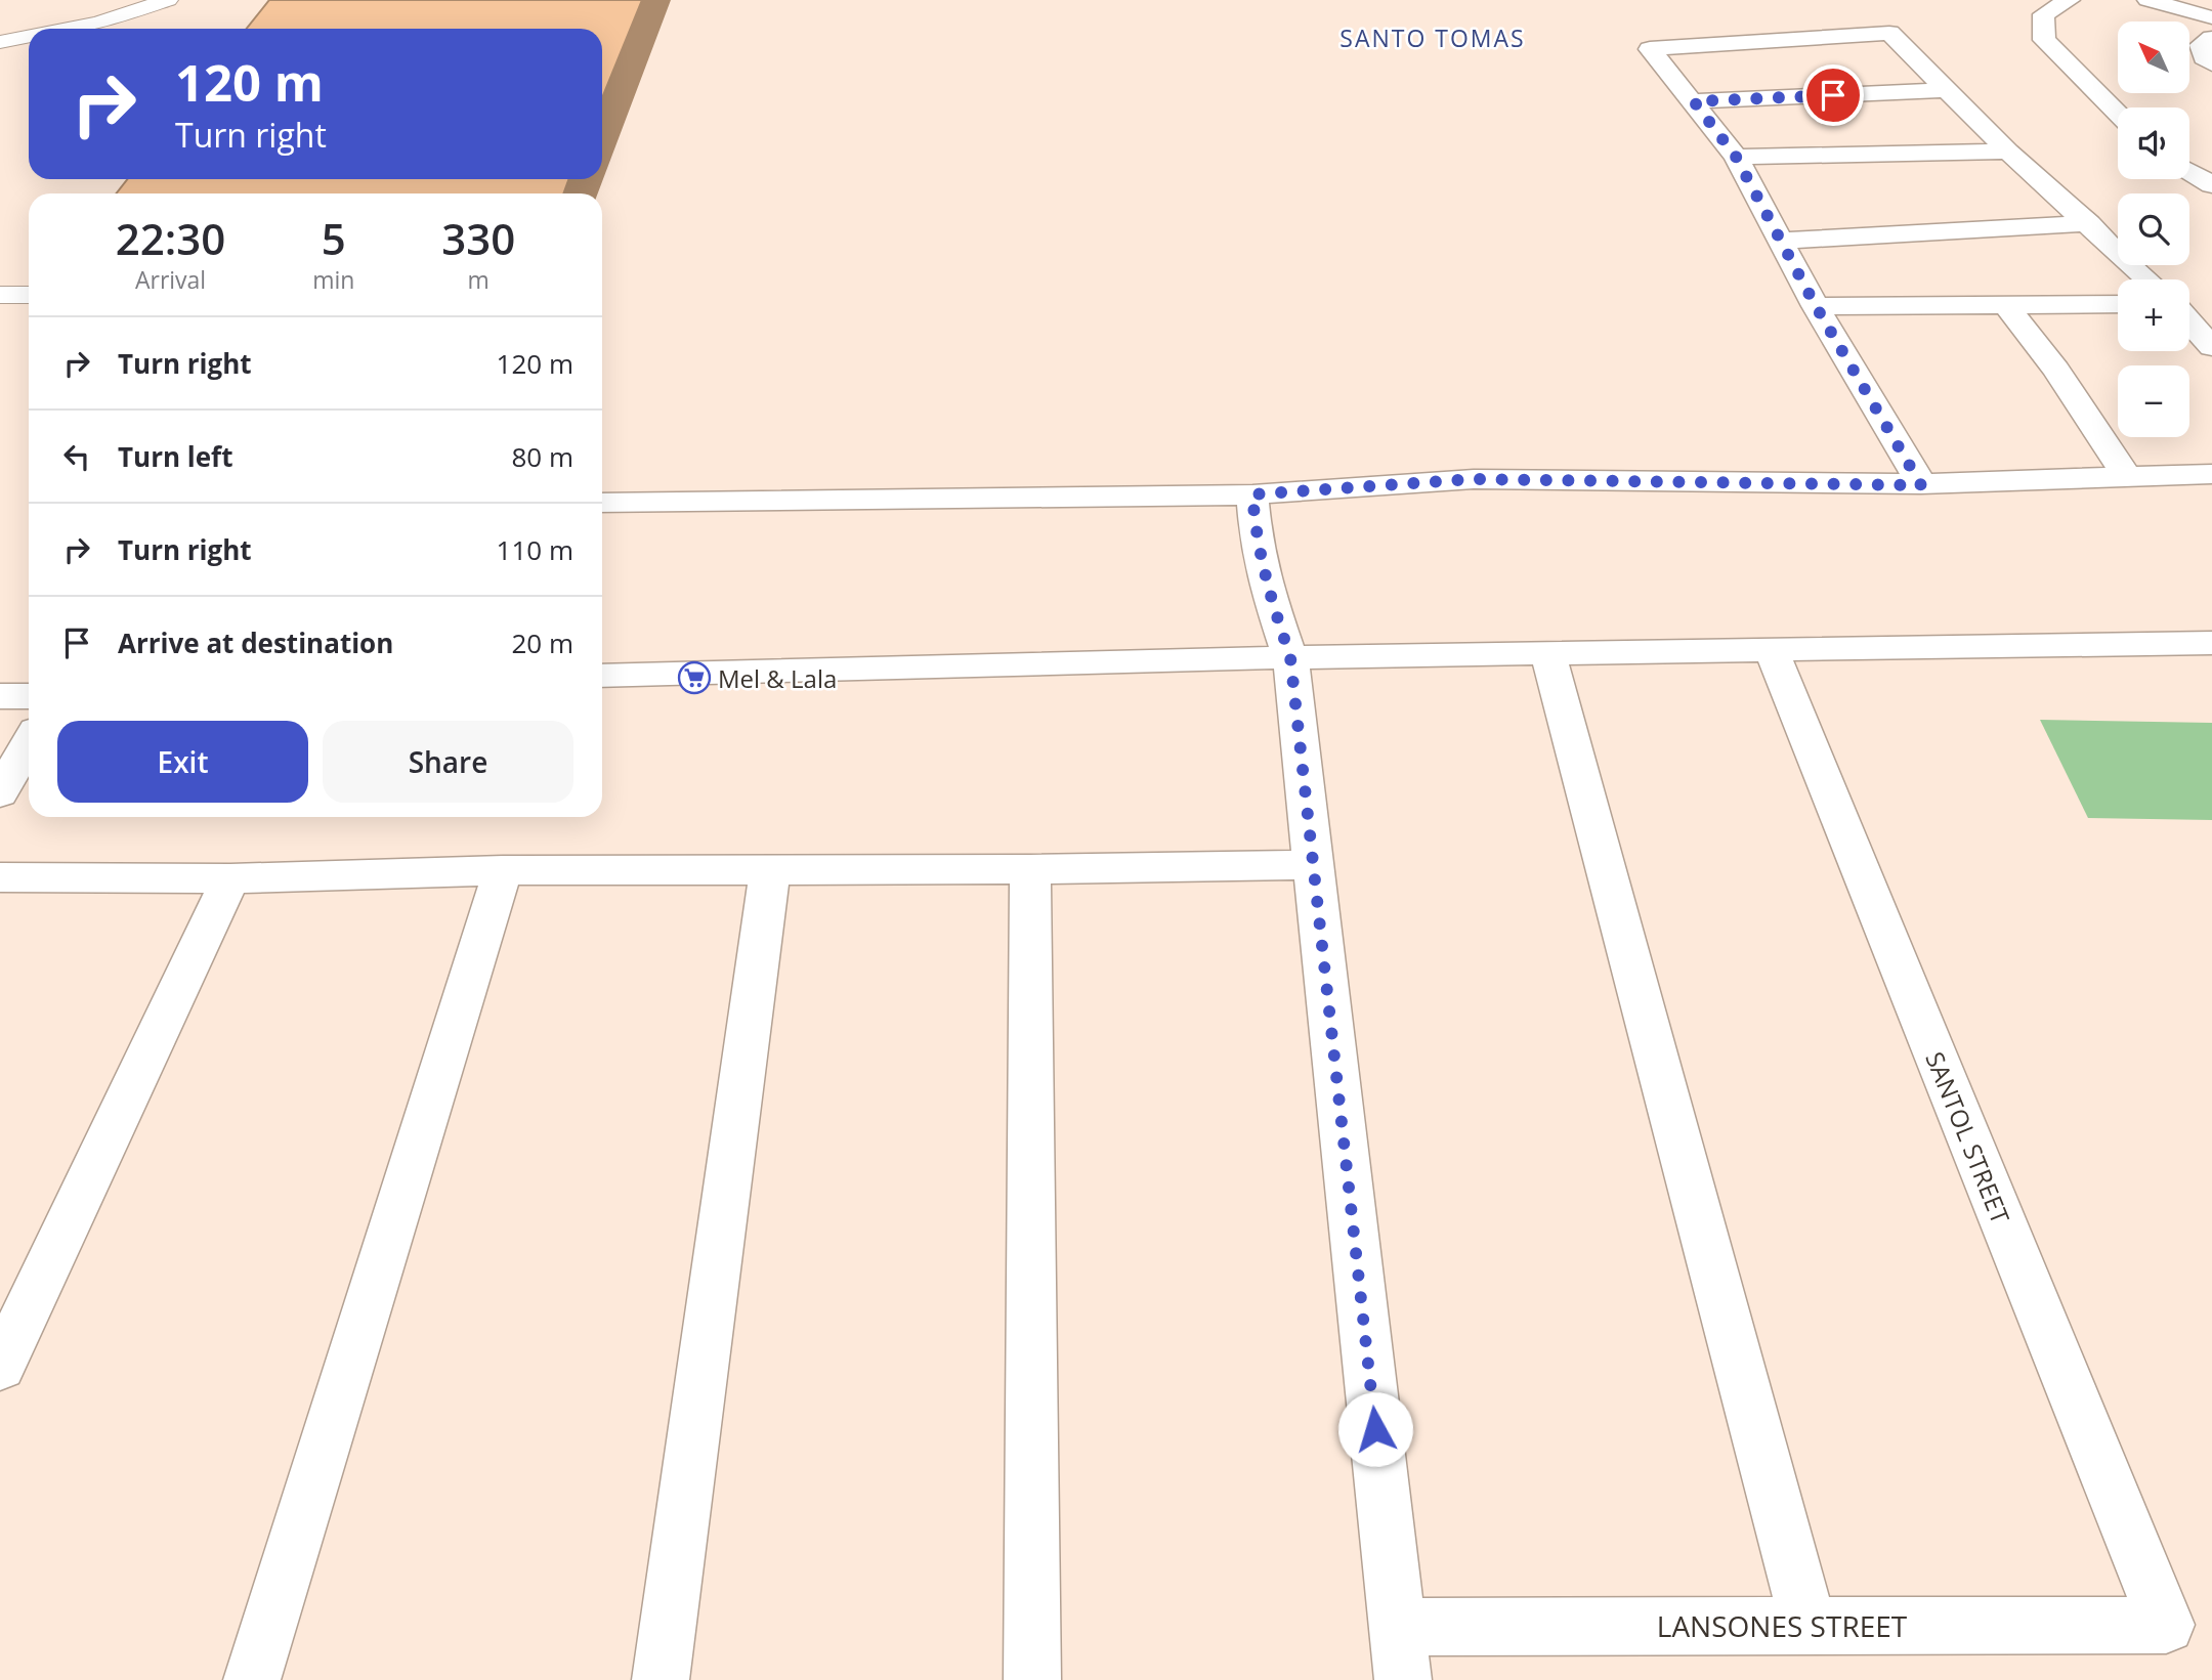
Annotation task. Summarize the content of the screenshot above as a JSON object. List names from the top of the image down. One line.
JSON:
{"streets":{"street":["SANTOL STREET","LANSONES STREET"]},"crossings":[["SANTOL STREET","LANSONES STREET"]],"districts":["SANTO TOMAS"],"places":{"supermarket":["Mel & Lala"]},"north":"top left","page":{"map_buttons":["+","−"],"turn":["120 m","Turn right"],"eta":["22:30","Arrival","5","min","330","m"],"list":[{"name":"Turn right","value":"120 m"},{"name":"Turn left","value":"80 m"},{"name":"Turn right","value":"110 m"},{"name":"Arrive at destination","value":"20 m"}],"buttons":["Exit","Share"]}}
